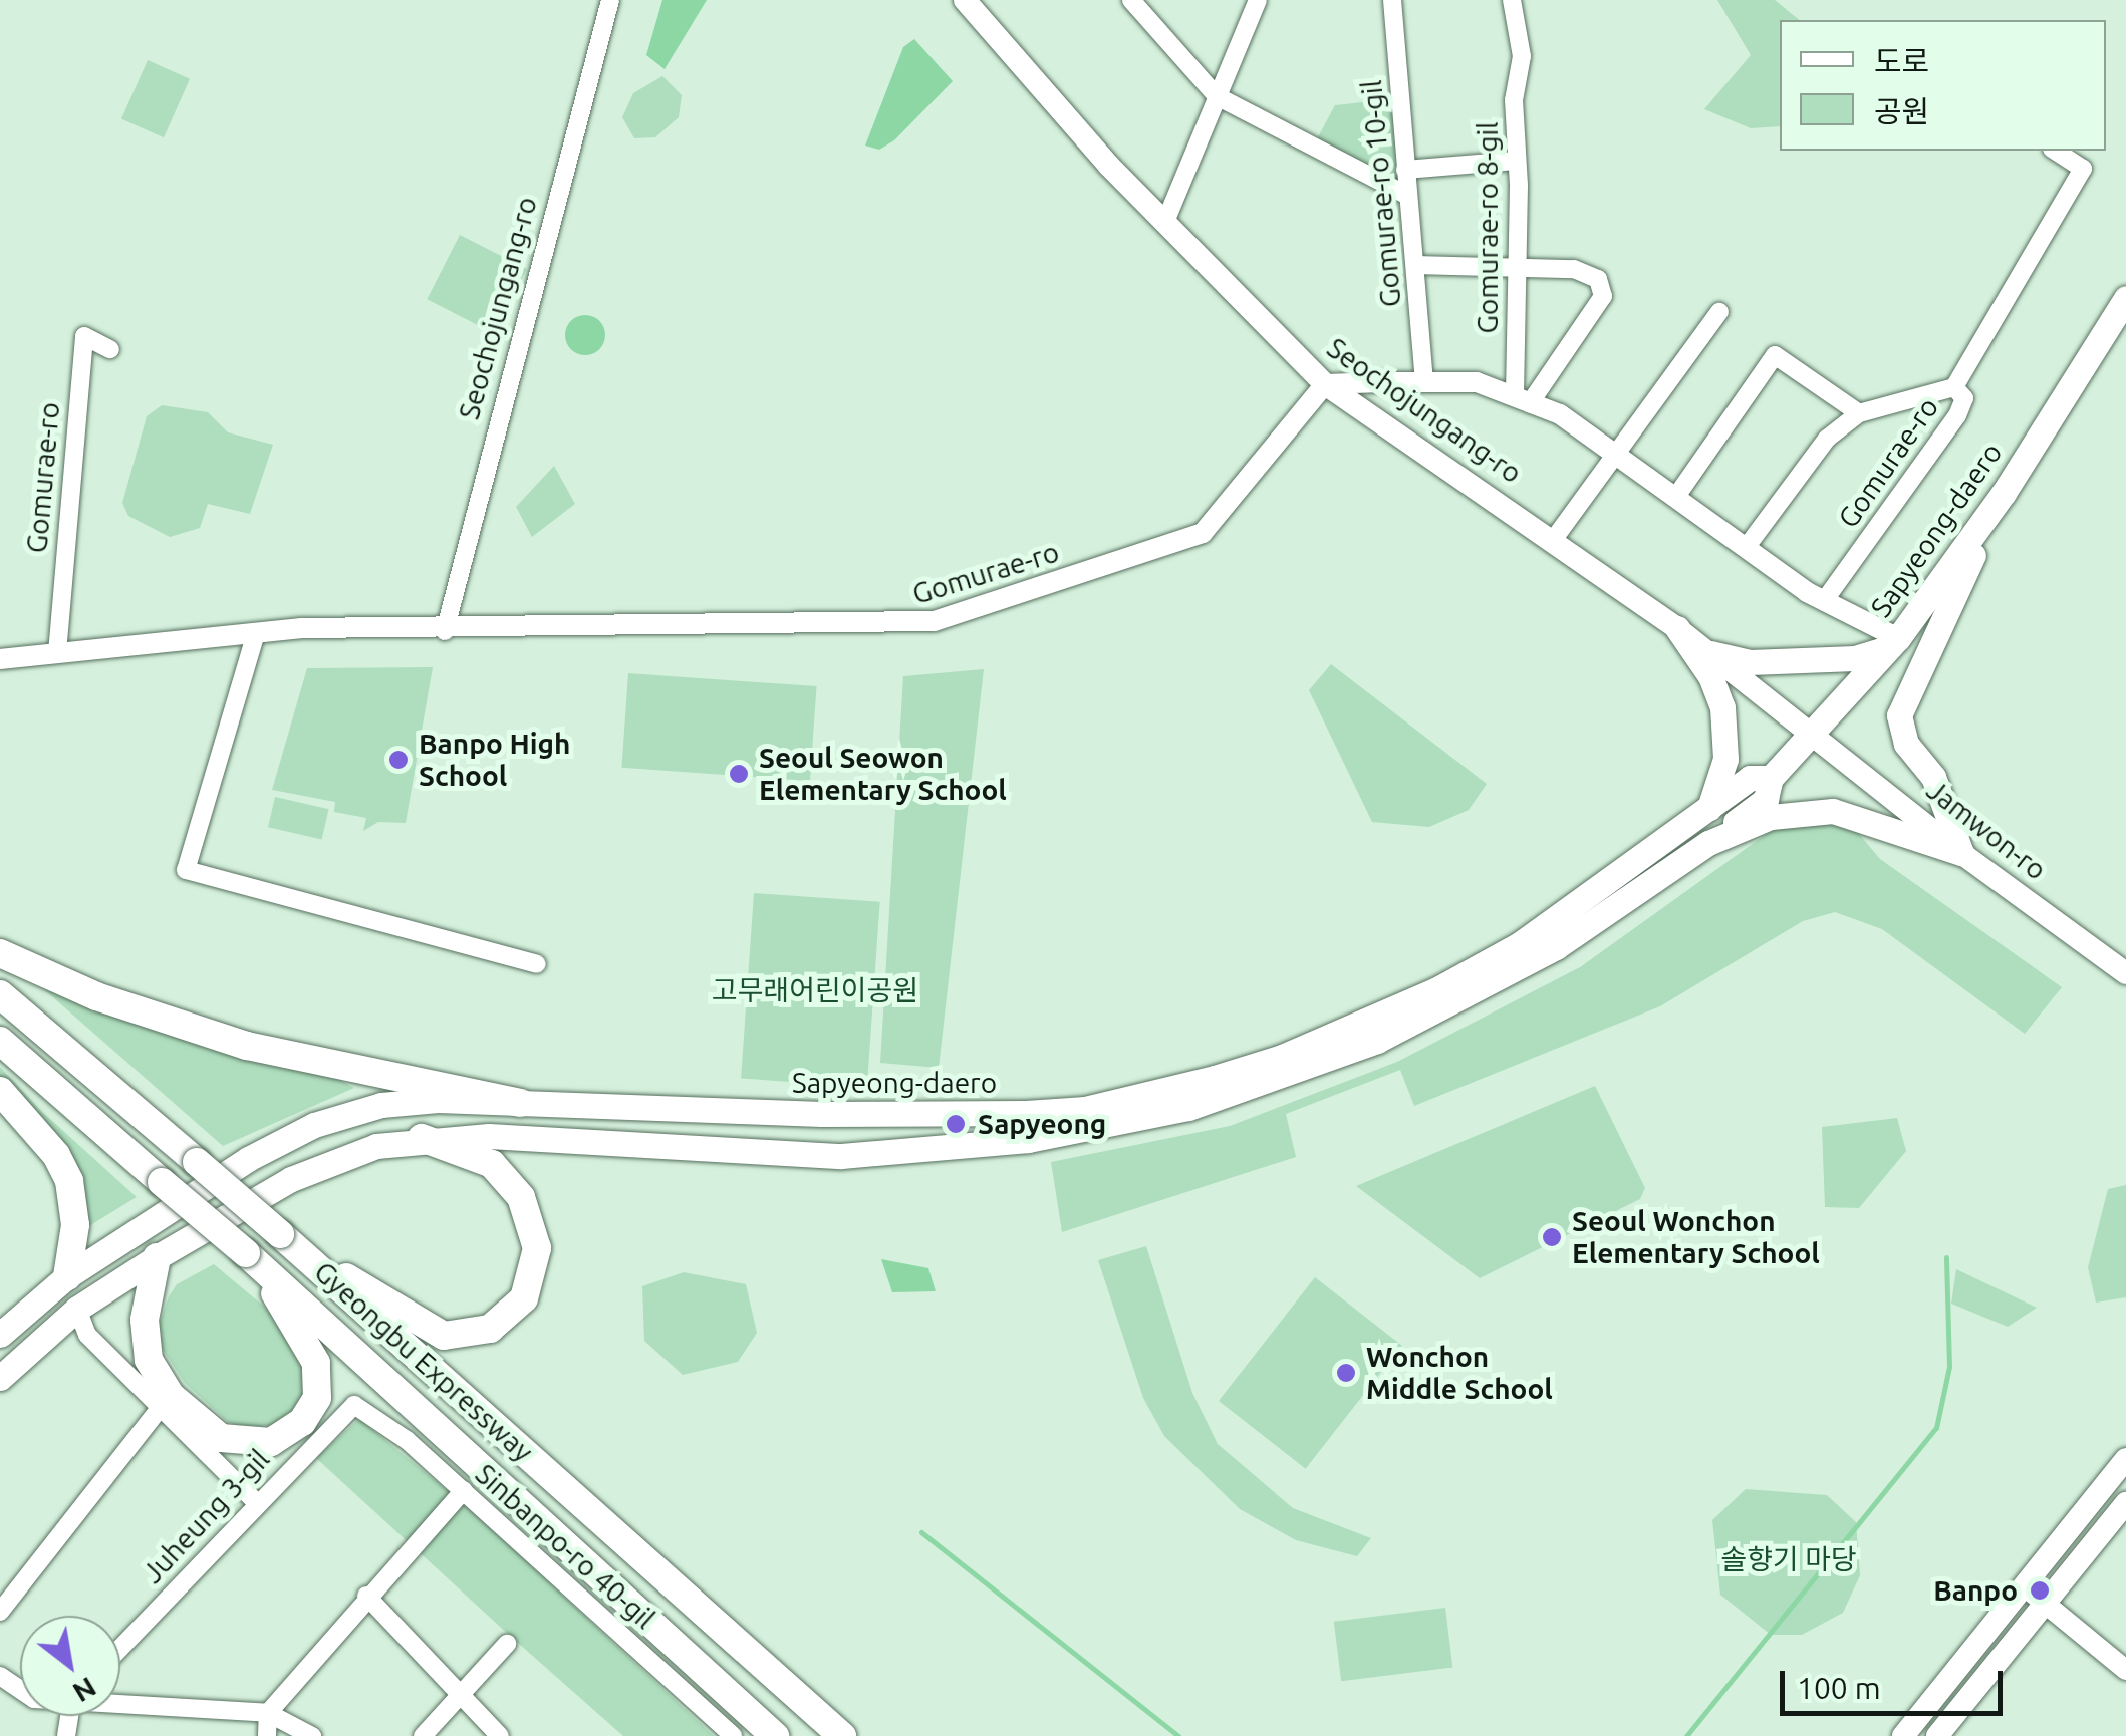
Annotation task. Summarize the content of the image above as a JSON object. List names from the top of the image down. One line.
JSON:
{"streets":{"highway":["Gyeongbu Expressway"],"main road":["Seochojungang-ro","Sapyeong-daero","Jamwon-ro"],"street":["Gomurae-ro 10-gil","Gomurae-ro 8-gil","Gomurae-ro","Juheung 3-gil","Sinbanpo-ro 40-gil"]},"crossings":[["Seochojungang-ro","Gomurae-ro"],["Seochojungang-ro","Sapyeong-daero"],["Seochojungang-ro","Jamwon-ro"],["Sapyeong-daero","Jamwon-ro"],["Juheung 3-gil","Sinbanpo-ro 40-gil"]],"parks":["고무래어린이공원","솔향기 마당"],"places":["Banpo High School","Seoul Seowon Elementary School","Sapyeong","Seoul Wonchon Elementary School","Wonchon Middle School","Banpo"],"legend":["도로","공원"],"scale_bar":"100 m","north":"bottom right"}
